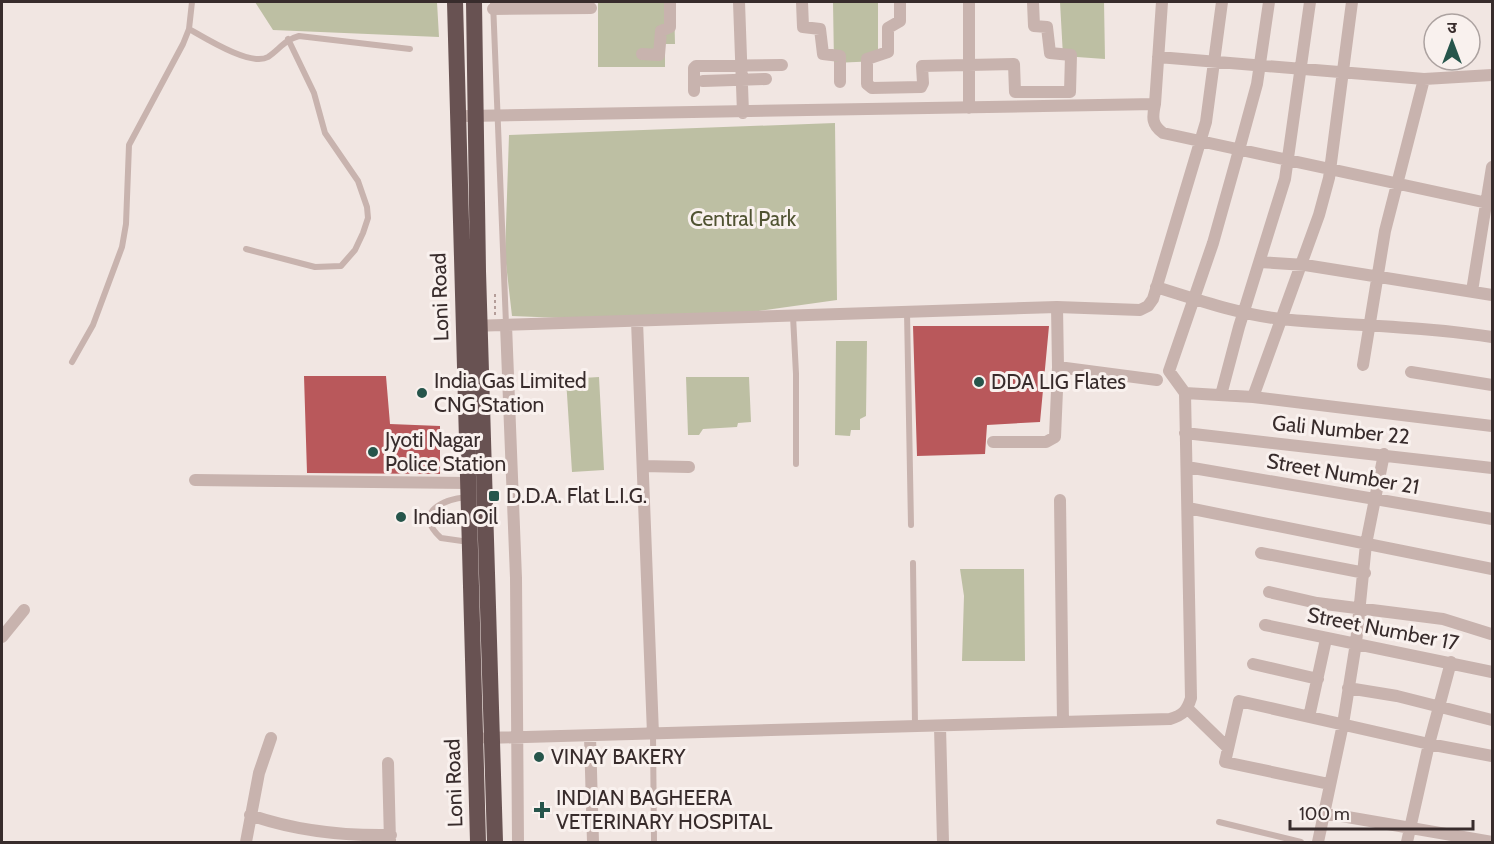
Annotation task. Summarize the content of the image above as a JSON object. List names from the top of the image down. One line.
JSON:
{"streets":{"highway":["Loni Road"],"street":["Gali Number 22","Street Number 21","Street Number 17"]},"parks":["Central Park"],"places":{"other":["DDA LIG Flates","India Gas Limited CNG Station","Jyoti Nagar Police Station","Indian Oil","VINAY BAKERY"],"transit":["D.D.A. Flat L.I.G."],"health":["INDIAN BAGHEERA VETERINARY HOSPITAL"]},"scale_bar":"100 m","north":"top"}
